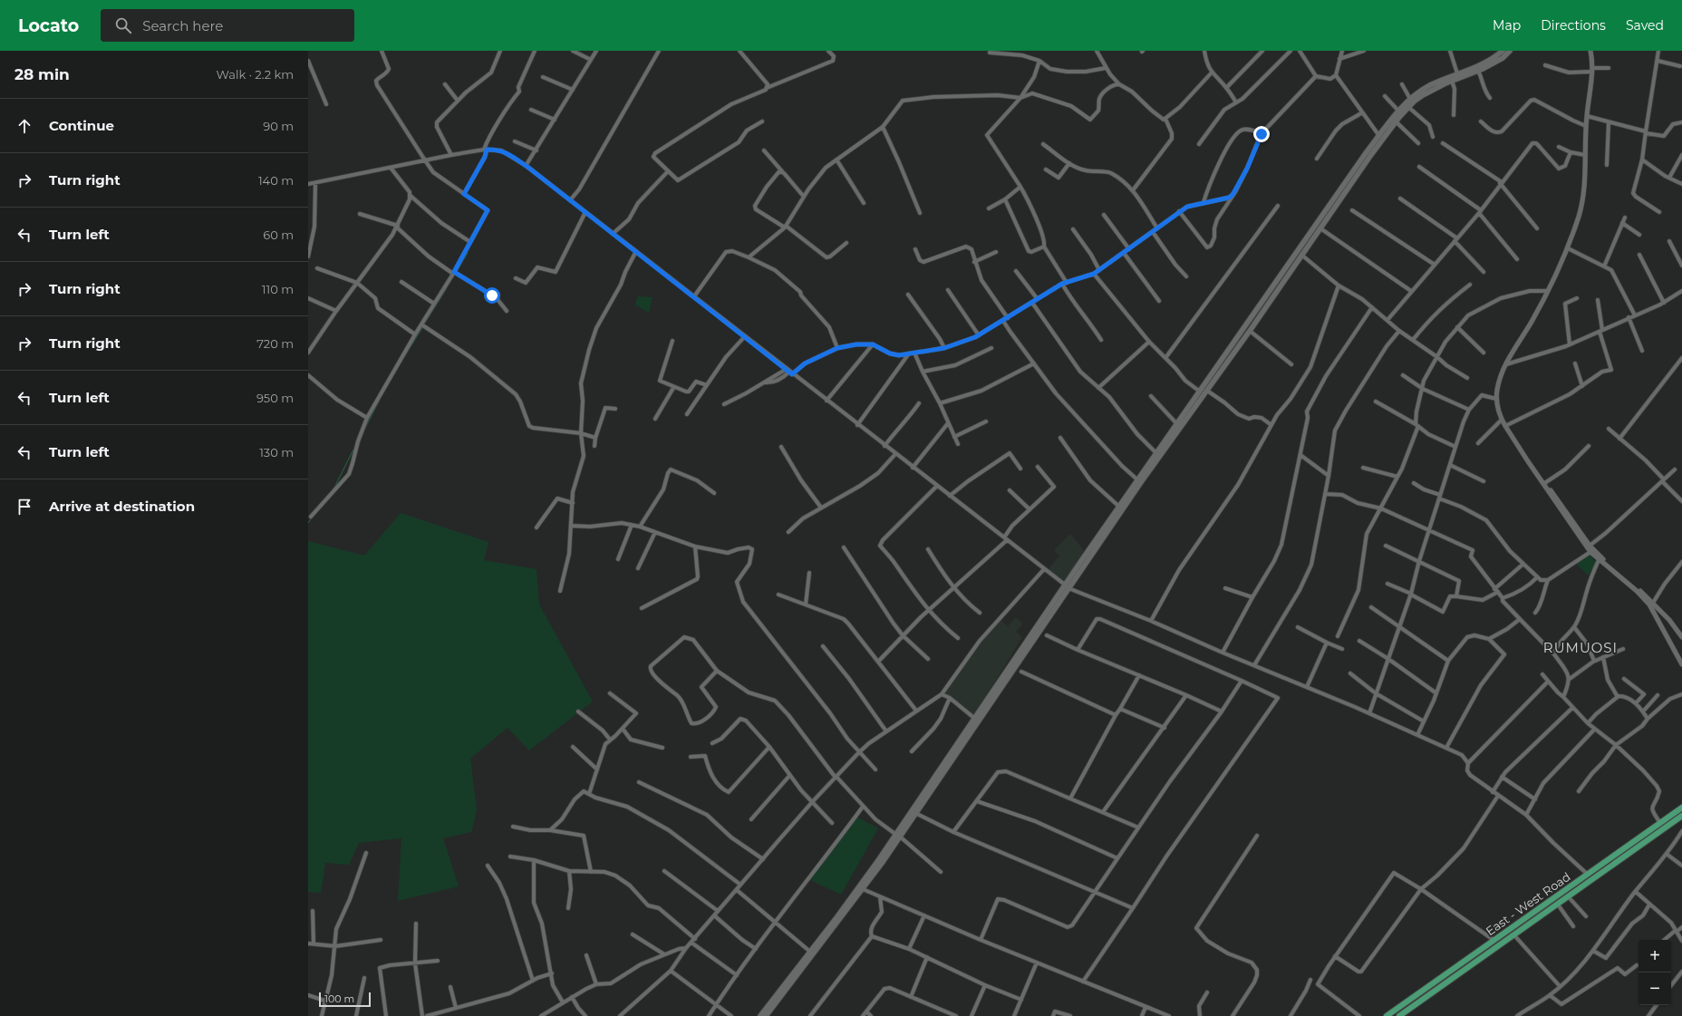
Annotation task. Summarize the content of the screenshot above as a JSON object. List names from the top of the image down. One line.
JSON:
{"streets":{"main road":["East - West Road"]},"districts":["RUMUOSI"],"scale_bar":"100 m","page":{"header":"Locato","search":"Search here","nav":["Map","Directions","Saved"],"heading":["28 min","Walk · 2.2 km"],"list":[["Continue","90 m"],["Turn right","140 m"],["Turn left","60 m"],["Turn right","110 m"],["Turn right","720 m"],["Turn left","950 m"],["Turn left","130 m"],"Arrive at destination"],"map_buttons":["+","−"],"scale":"100 m"}}
